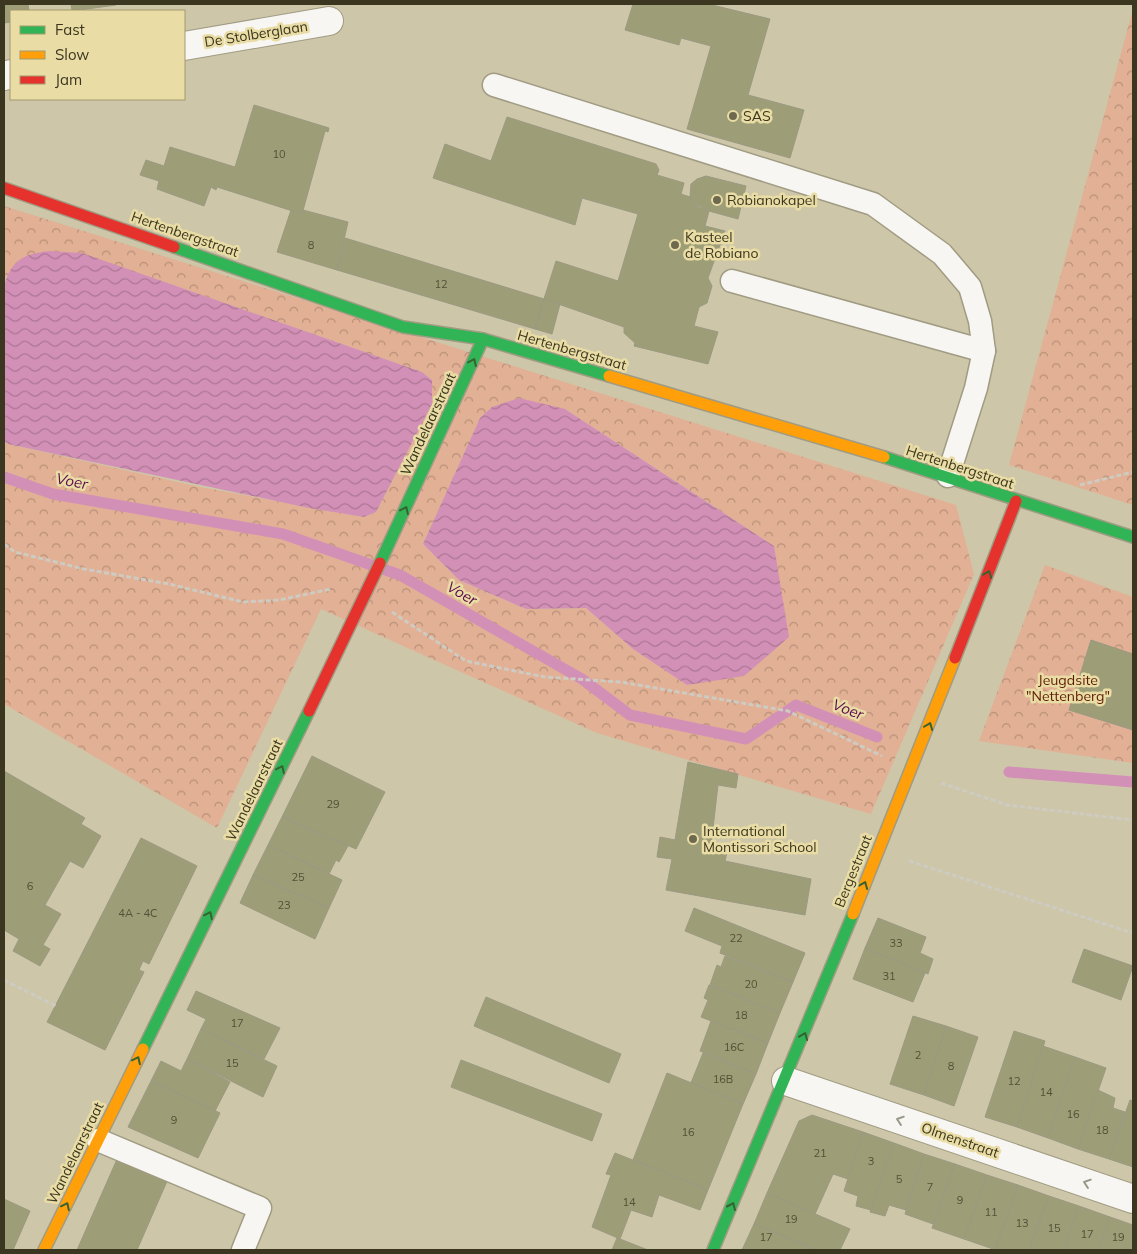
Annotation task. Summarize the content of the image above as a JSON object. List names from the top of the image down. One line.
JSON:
{"streets":{"street":["De Stolberglaan","Hertenbergstraat","Wandelaarstraat","Bergestraat","Olmenstraat"]},"crossings":[["Hertenbergstraat","Wandelaarstraat"],["Hertenbergstraat","Bergestraat"],["Bergestraat","Olmenstraat"]],"one_way":["Wandelaarstraat","Bergestraat","Olmenstraat"],"water":["Voer"],"parks":["Jeugdsite \"Nettenberg\""],"places":["SAS","Robianokapel","Kasteel de Robiano","International Montissori School"],"house_numbers":["10","8","12","29","25","6","23","4A - 4C","22","33","31","20","18","17","16C","2","15","8","16B","12","14","16","9","18","16","21","3","5","7","9","14","11","19","13","15","17","17","19"],"legend":["Fast","Slow","Jam"]}
